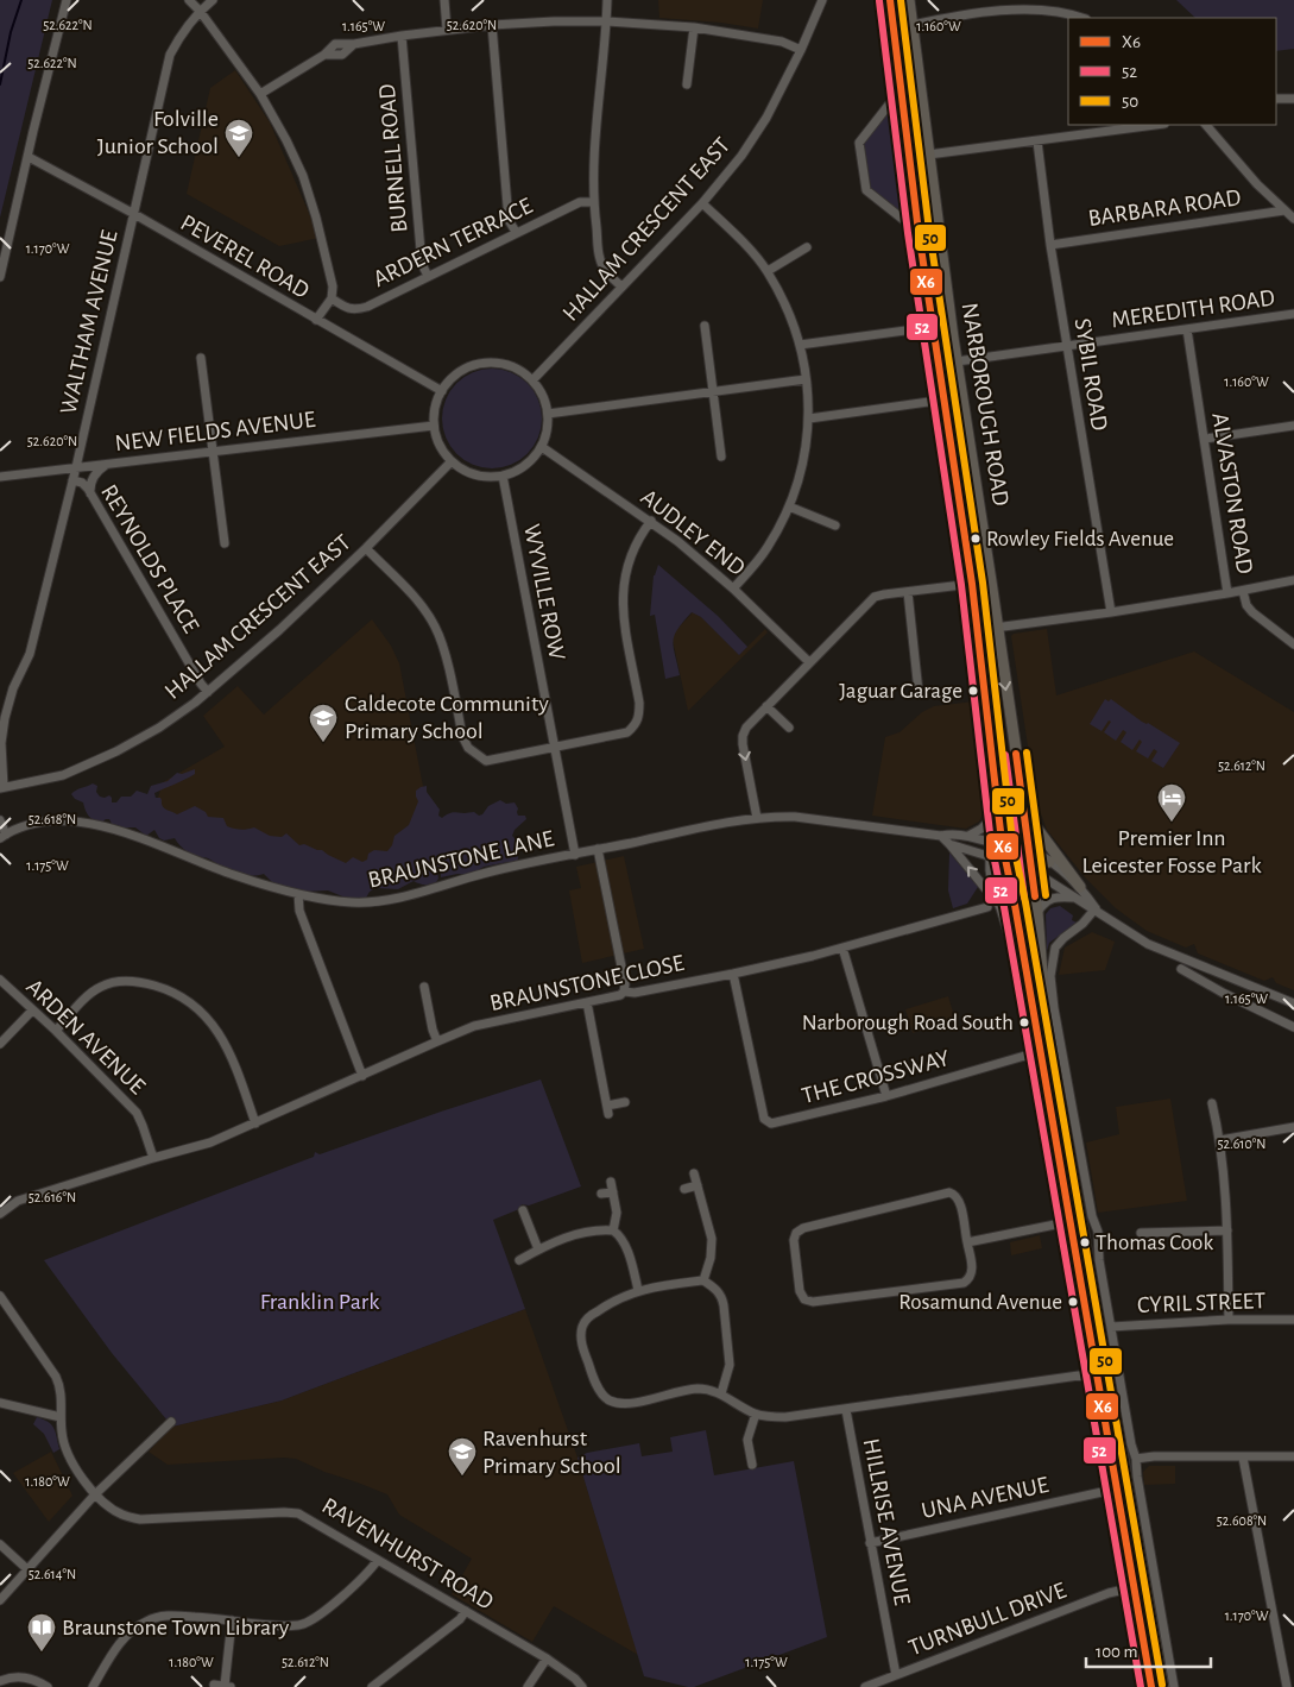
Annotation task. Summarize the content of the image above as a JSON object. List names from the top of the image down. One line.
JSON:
{"streets":{"main road":["NARBOROUGH ROAD"],"street":["BURNELL ROAD","BARBARA ROAD","HALLAM CRESCENT EAST","ARDERN TERRACE","PEVEREL ROAD","MEREDITH ROAD","WALTHAM AVENUE","SYBIL ROAD","NEW FIELDS AVENUE","ALVASTON ROAD","AUDLEY END","REYNOLDS PLACE","WYVILLE ROW","BRAUNSTONE LANE","BRAUNSTONE CLOSE","ARDEN AVENUE","THE CROSSWAY","CYRIL STREET","UNA AVENUE","HILLRISE AVENUE","RAVENHURST ROAD","TURNBULL DRIVE"]},"crossings":[["BURNELL ROAD","ARDERN TERRACE"],["BARBARA ROAD","SYBIL ROAD"],["HALLAM CRESCENT EAST","PEVEREL ROAD"],["HALLAM CRESCENT EAST","WALTHAM AVENUE"],["HALLAM CRESCENT EAST","NEW FIELDS AVENUE"],["HALLAM CRESCENT EAST","AUDLEY END"],["HALLAM CRESCENT EAST","REYNOLDS PLACE"],["HALLAM CRESCENT EAST","WYVILLE ROW"],["PEVEREL ROAD","WALTHAM AVENUE"],["PEVEREL ROAD","NEW FIELDS AVENUE"],["PEVEREL ROAD","AUDLEY END"],["PEVEREL ROAD","WYVILLE ROW"],["MEREDITH ROAD","SYBIL ROAD"],["MEREDITH ROAD","NARBOROUGH ROAD"],["MEREDITH ROAD","ALVASTON ROAD"],["WALTHAM AVENUE","NEW FIELDS AVENUE"],["WALTHAM AVENUE","REYNOLDS PLACE"],["NARBOROUGH ROAD","BRAUNSTONE LANE"],["NEW FIELDS AVENUE","AUDLEY END"],["NEW FIELDS AVENUE","WYVILLE ROW"],["AUDLEY END","WYVILLE ROW"],["WYVILLE ROW","BRAUNSTONE LANE"],["BRAUNSTONE CLOSE","ARDEN AVENUE"],["BRAUNSTONE CLOSE","THE CROSSWAY"],["UNA AVENUE","HILLRISE AVENUE"],["HILLRISE AVENUE","TURNBULL DRIVE"]],"parks":["Franklin Park"],"places":{"school or university":["Folville Junior School","Caldecote Community Primary School","Ravenhurst Primary School"],"other":["Rowley Fields Avenue","Jaguar Garage","Narborough Road South","Thomas Cook","Rosamund Avenue"],"hotel":["Premier Inn Leicester Fosse Park"],"library":["Braunstone Town Library"]},"lines":["transit line X6","transit line 50","transit line 52"],"legend":["X6","52","50"],"scale_bar":"100 m","coordinates":["52.622°N","52.620°N","1.165°W","1.160°W","1.170°W","52.612°N","52.618°N","1.175°W","52.610°N","52.616°N","1.180°W","52.608°N","52.614°N"]}
